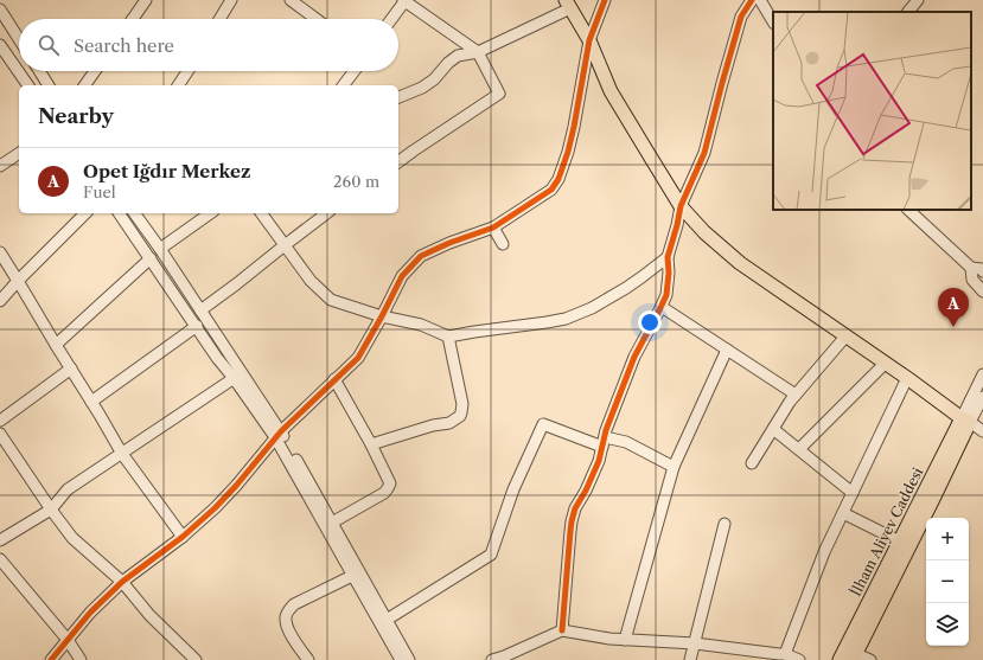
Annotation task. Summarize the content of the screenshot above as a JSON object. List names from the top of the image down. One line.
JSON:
{"streets":{"main road":["İlham Aliyev Caddesi"]},"page":{"search":"Search here","heading":"Nearby","list":[{"mark":"A","name":"Opet Iğdır Merkez","note":"Fuel","value":"260 m"}],"pins":"A","map_buttons":["+","−"]}}
